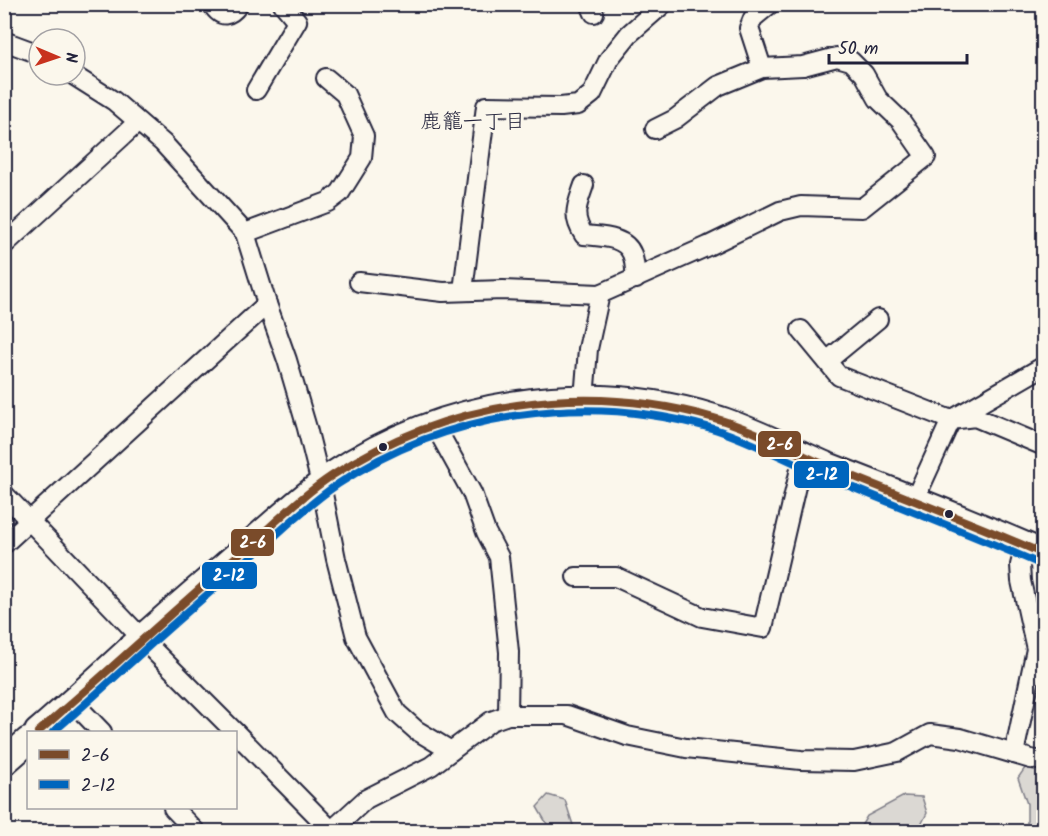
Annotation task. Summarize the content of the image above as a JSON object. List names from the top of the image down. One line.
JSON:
{"districts":["鹿籠一丁目"],"lines":["transit line 2-6","transit line 2-12"],"legend":["2-6","2-12"],"scale_bar":"50 m","north":"right"}
